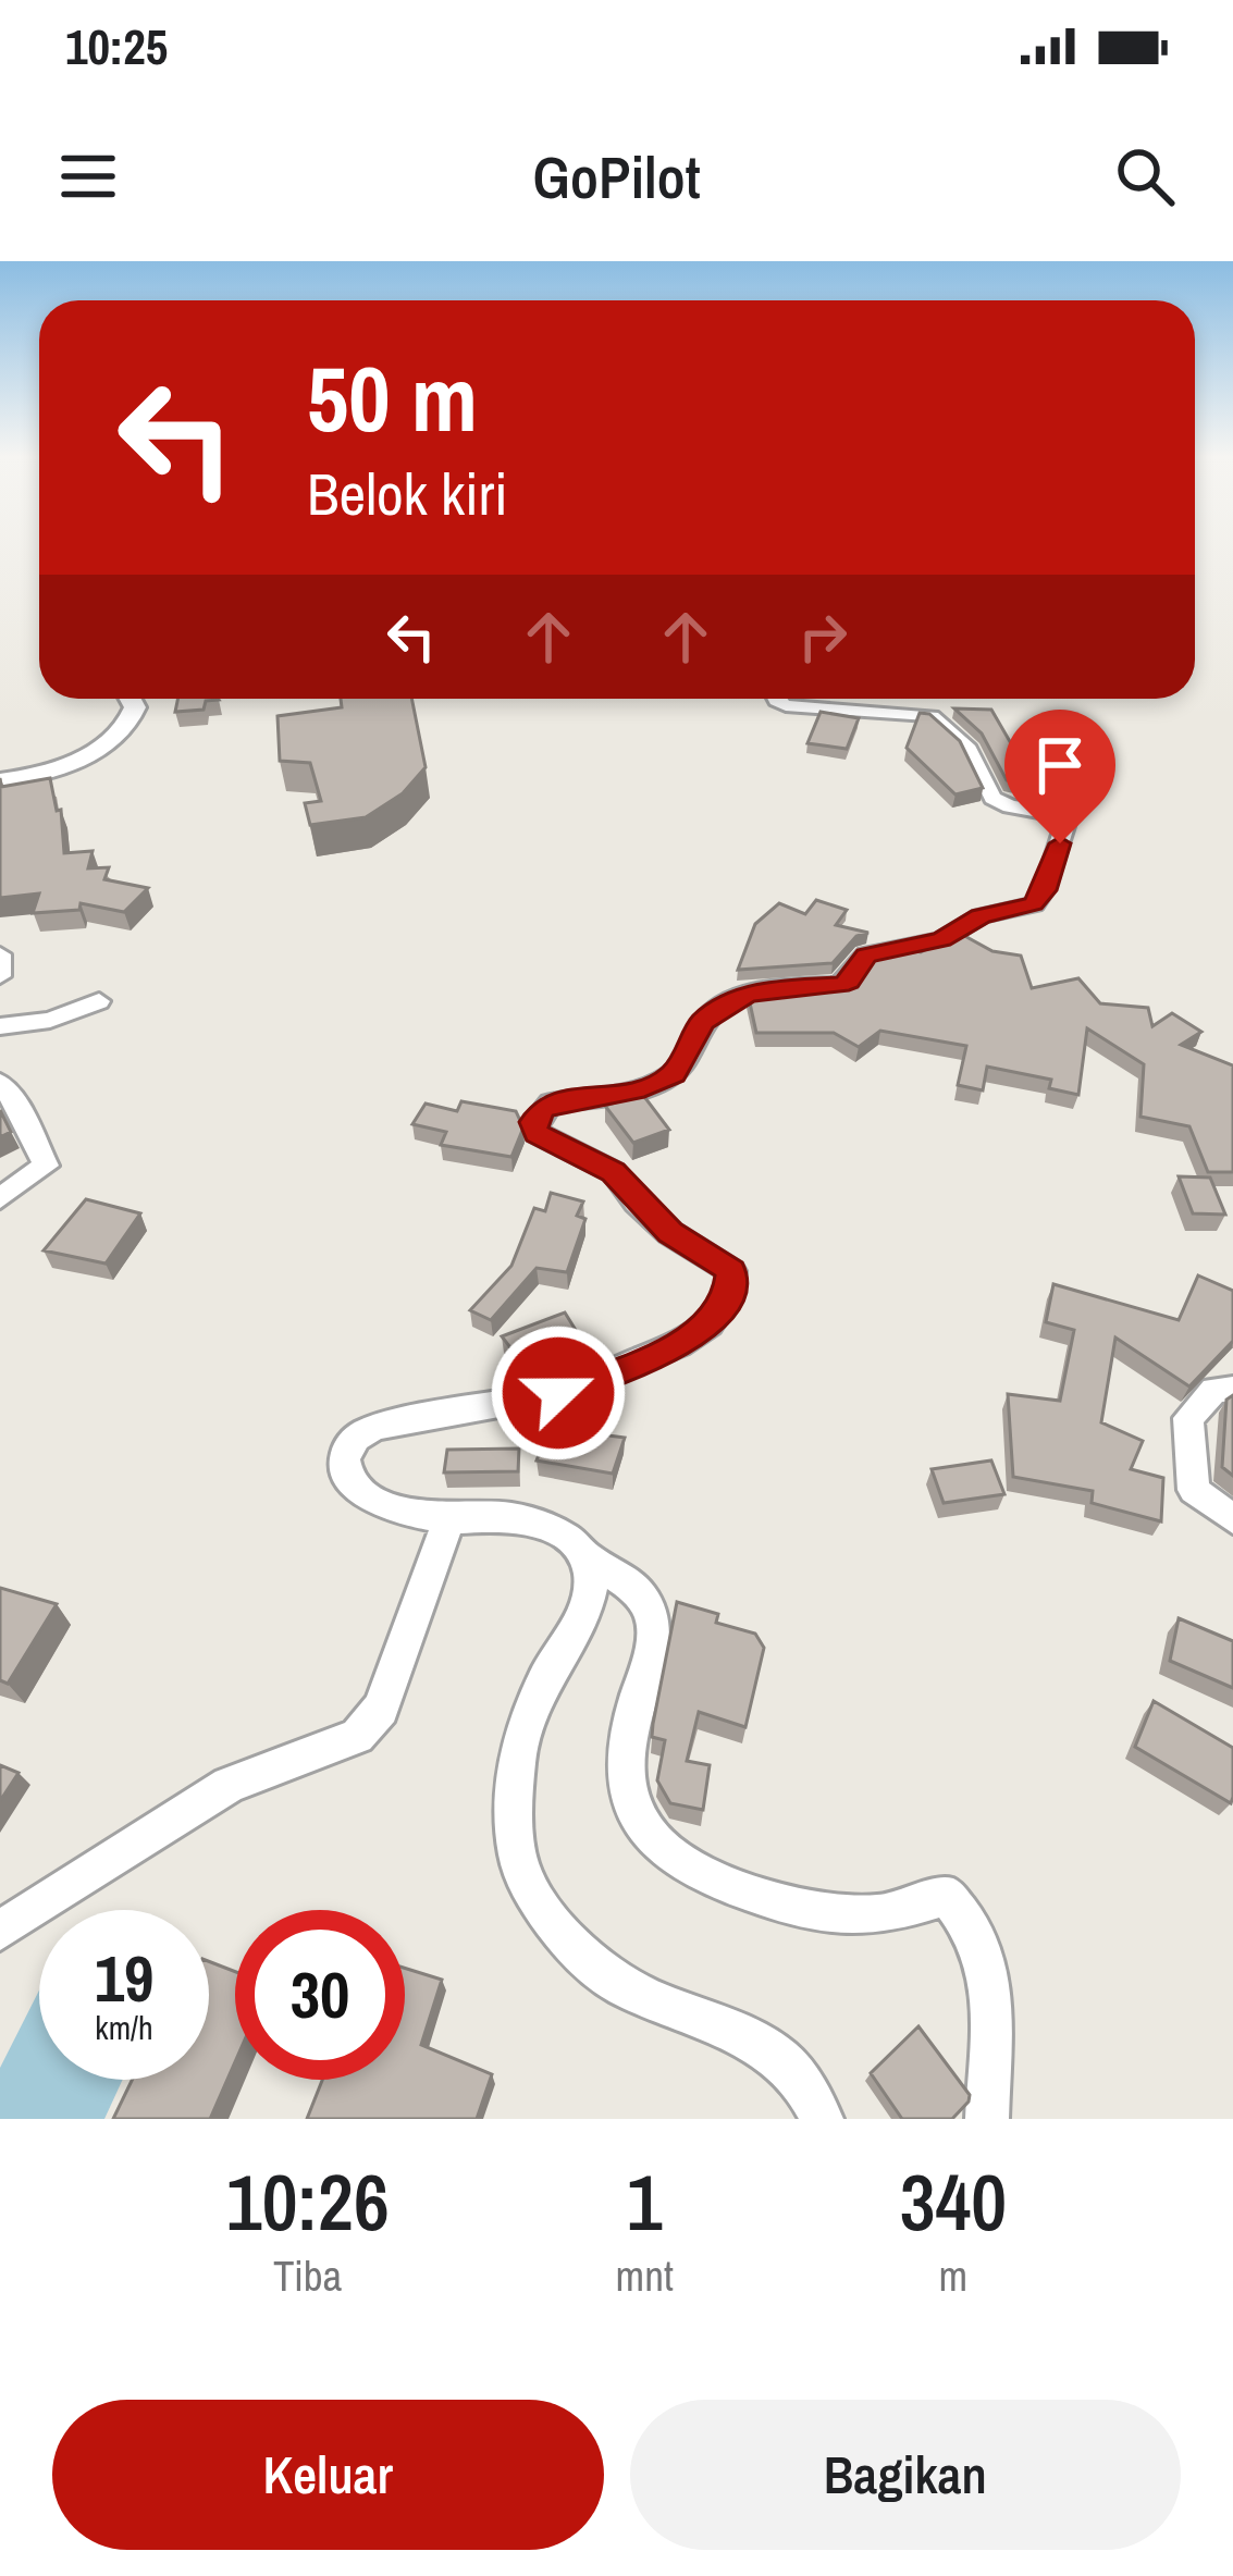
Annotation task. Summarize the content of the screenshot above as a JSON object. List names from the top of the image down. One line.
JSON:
{"page":{"status":"10:25","header":"GoPilot","turn":["50 m","Belok kiri"],"speed":"19 km/h","limit":"30","eta":["10:26","Tiba","1","mnt","340","m"],"buttons":["Keluar","Bagikan"]}}
